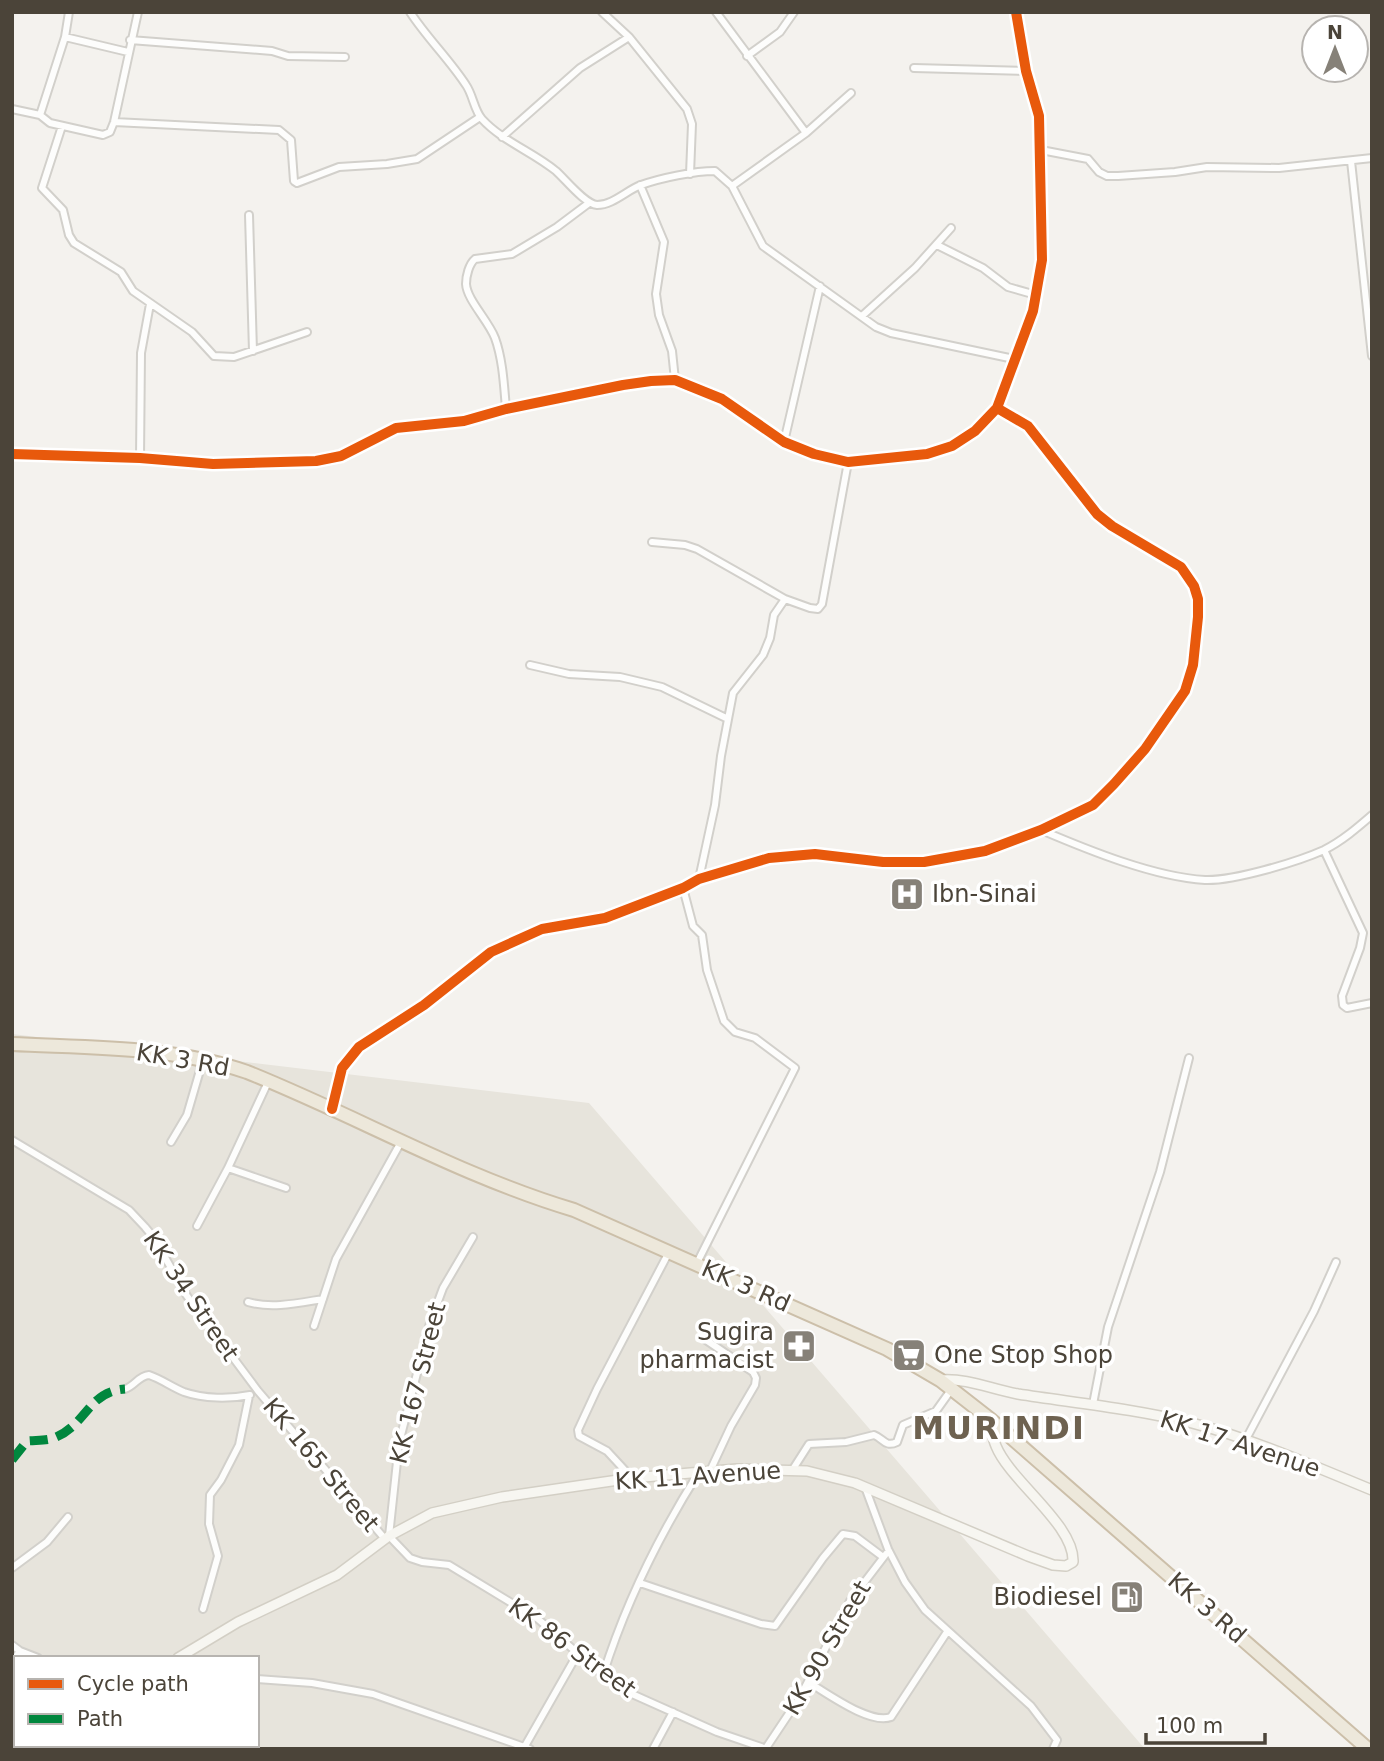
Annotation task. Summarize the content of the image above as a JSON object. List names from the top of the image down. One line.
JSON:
{"streets":{"highway":["KK 3 Rd"],"main road":["KK 17 Avenue","KK 11 Avenue"],"street":["KK 34 Street","KK 167 Street","KK 165 Street","KK 86 Street","KK 90 Street"]},"crossings":[["KK 3 Rd","KK 17 Avenue"],["KK 3 Rd","KK 11 Avenue"],["KK 34 Street","KK 165 Street"],["KK 167 Street","KK 165 Street"],["KK 167 Street","KK 11 Avenue"],["KK 167 Street","KK 86 Street"],["KK 165 Street","KK 11 Avenue"],["KK 165 Street","KK 86 Street"],["KK 11 Avenue","KK 86 Street"],["KK 86 Street","KK 90 Street"]],"districts":["MURINDI"],"places":{"hospital":["Ibn-Sinai"],"pharmacy":["Sugira pharmacist"],"supermarket":["One Stop Shop"],"fuel station":["Biodiesel"]},"legend":["Cycle path","Path"],"scale_bar":"100 m","north":"top"}
